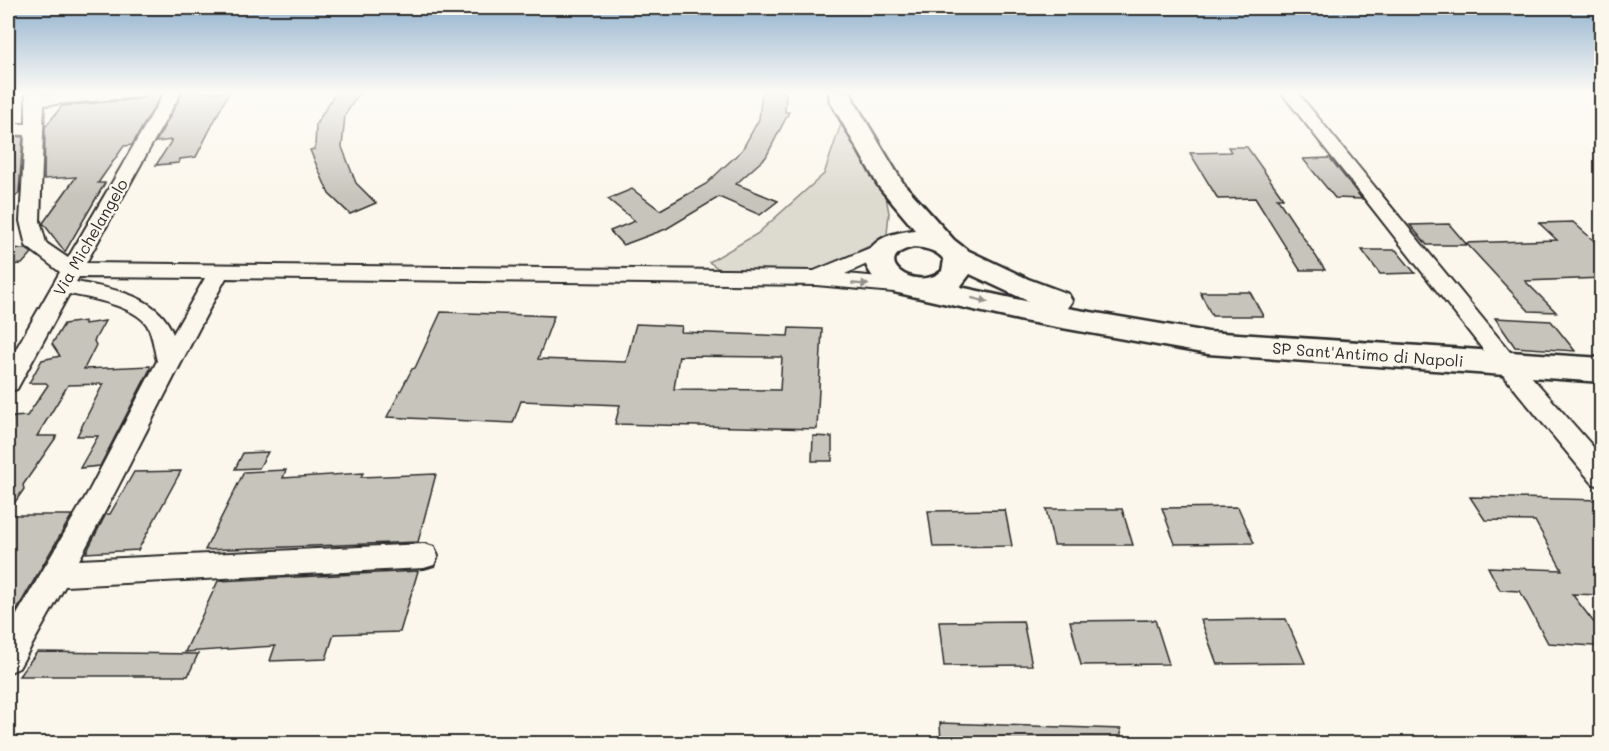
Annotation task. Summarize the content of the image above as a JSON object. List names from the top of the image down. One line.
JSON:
{"streets":{"street":["Via Michelangelo","SP Sant'Antimo di Napoli"]}}
